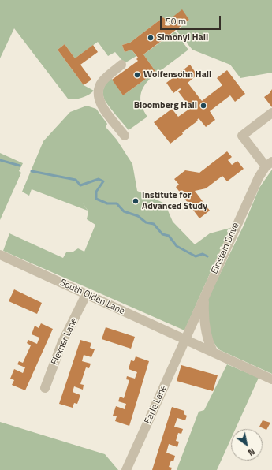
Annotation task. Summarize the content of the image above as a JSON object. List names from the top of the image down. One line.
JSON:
{"streets":{"street":["Einstein Drive","South Olden Lane","Flexner Lane","Earle Lane"]},"crossings":[["Einstein Drive","South Olden Lane"],["Einstein Drive","Earle Lane"],["South Olden Lane","Flexner Lane"],["South Olden Lane","Earle Lane"]],"places":["Simonyi Hall","Wolfensohn Hall","Bloomberg Hall","Institute for Advanced Study"],"scale_bar":"50 m","north":"bottom right"}
